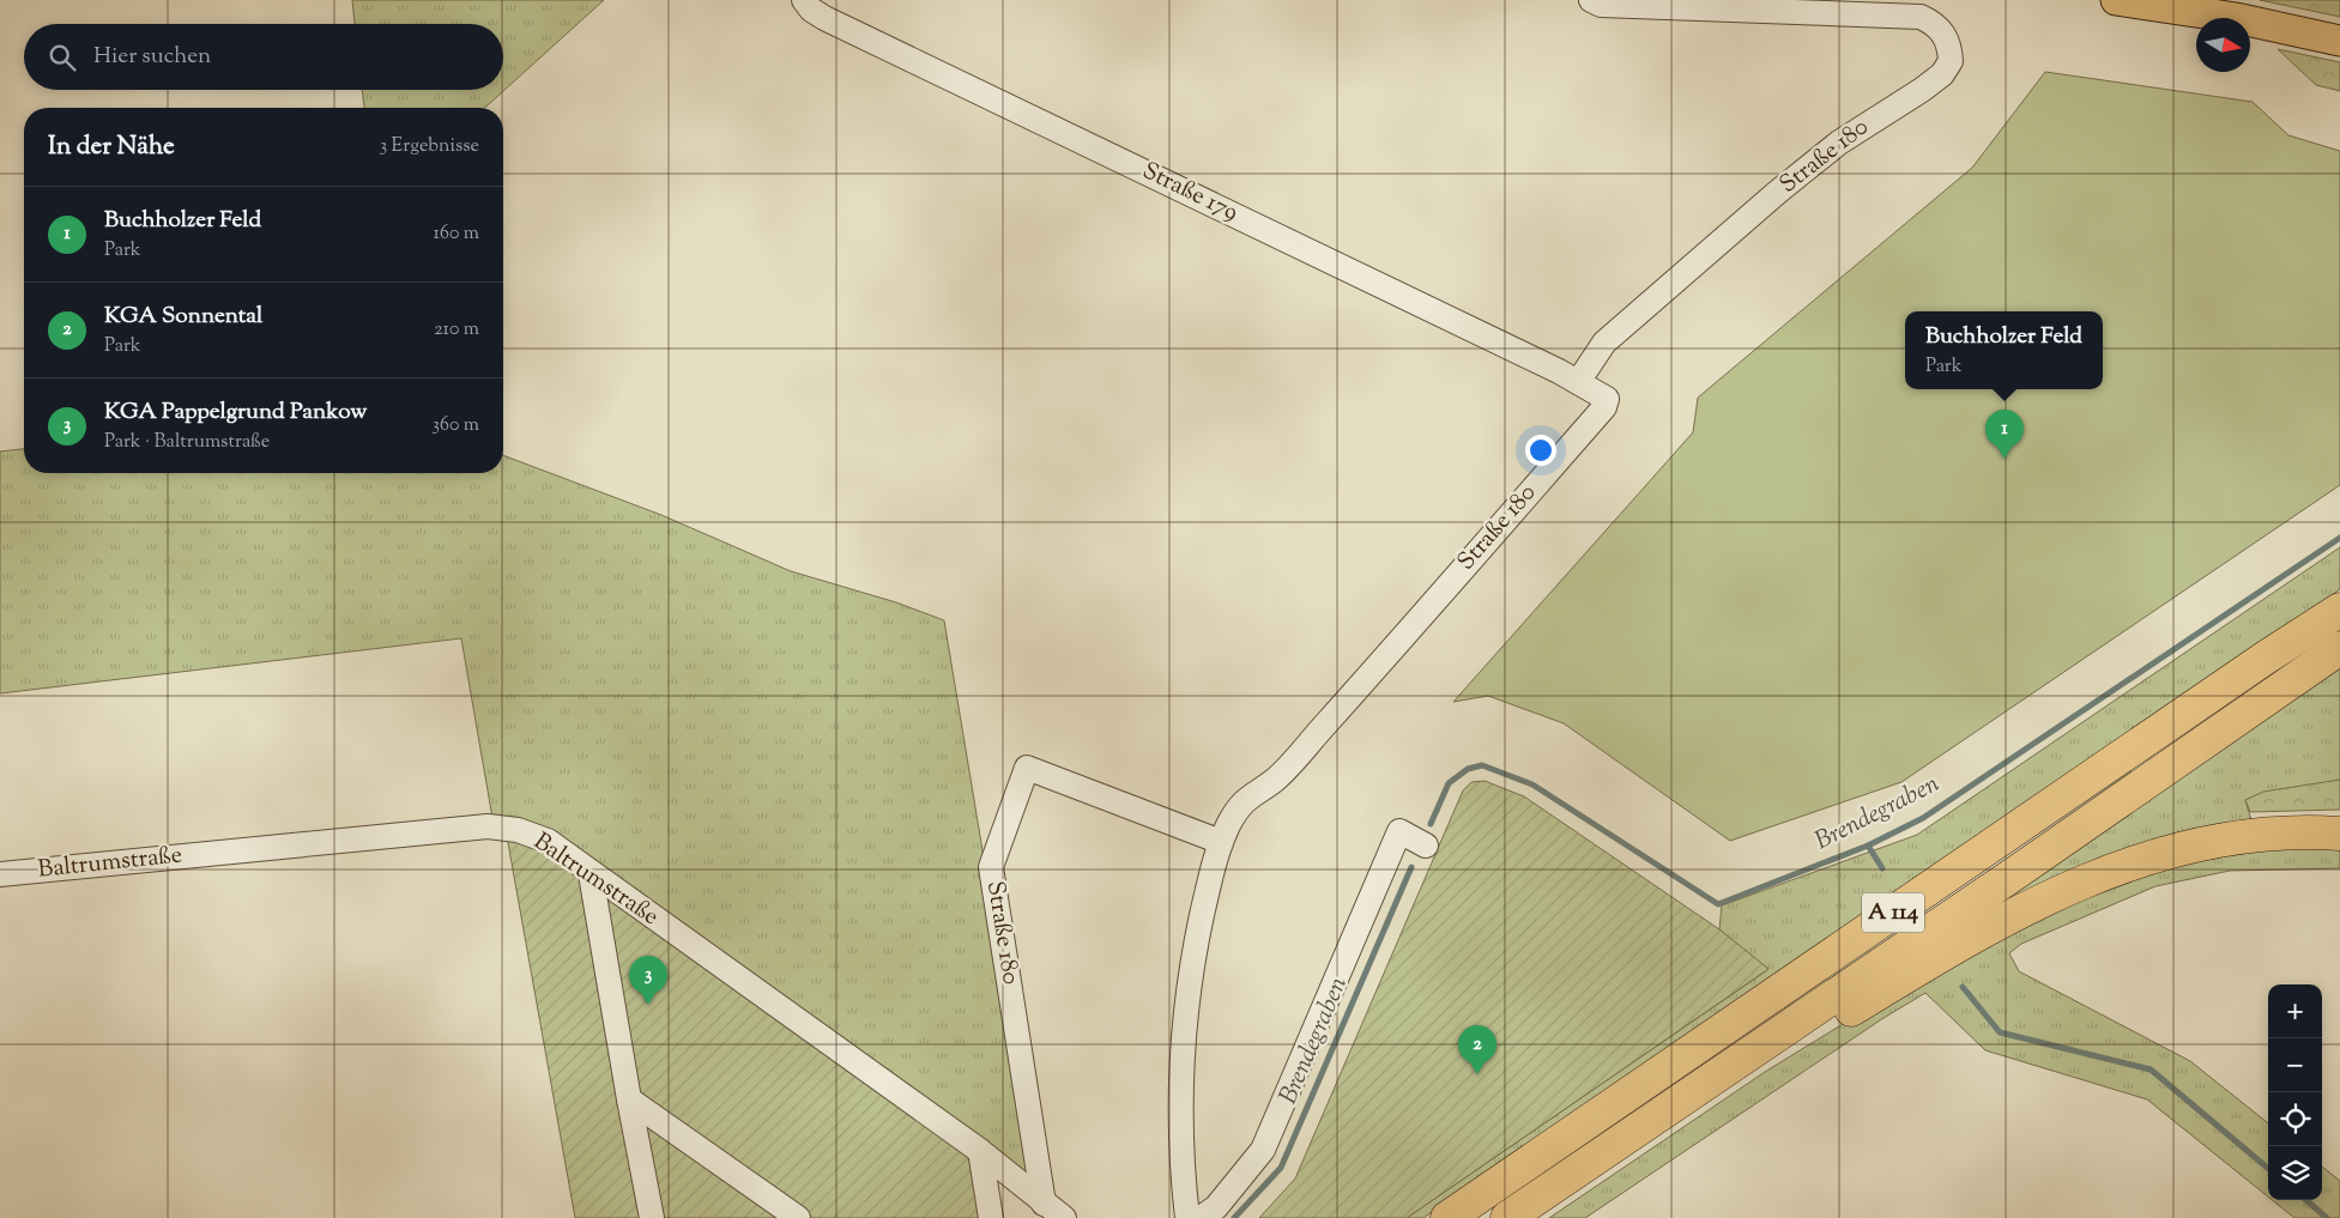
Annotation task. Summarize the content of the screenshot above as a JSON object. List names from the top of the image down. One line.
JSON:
{"streets":{"highway":["A 114"],"street":["Straße 180","Straße 179","Baltrumstraße"]},"crossings":[["Straße 180","Straße 179"],["Straße 180","Baltrumstraße"]],"water":["Brendegraben"],"north":"right","page":{"search":"Hier suchen","heading":["In der Nähe","3 Ergebnisse"],"list":[{"mark":"1","name":"Buchholzer Feld","note":"Park","value":"160 m"},{"mark":"2","name":"KGA Sonnental","note":"Park","value":"210 m"},{"mark":"3","name":"KGA Pappelgrund Pankow","note":"Park · Baltrumstraße","value":"360 m"}],"popup":["Buchholzer Feld","Park"],"pins":["1","3","2"],"map_buttons":["+","−"]}}
